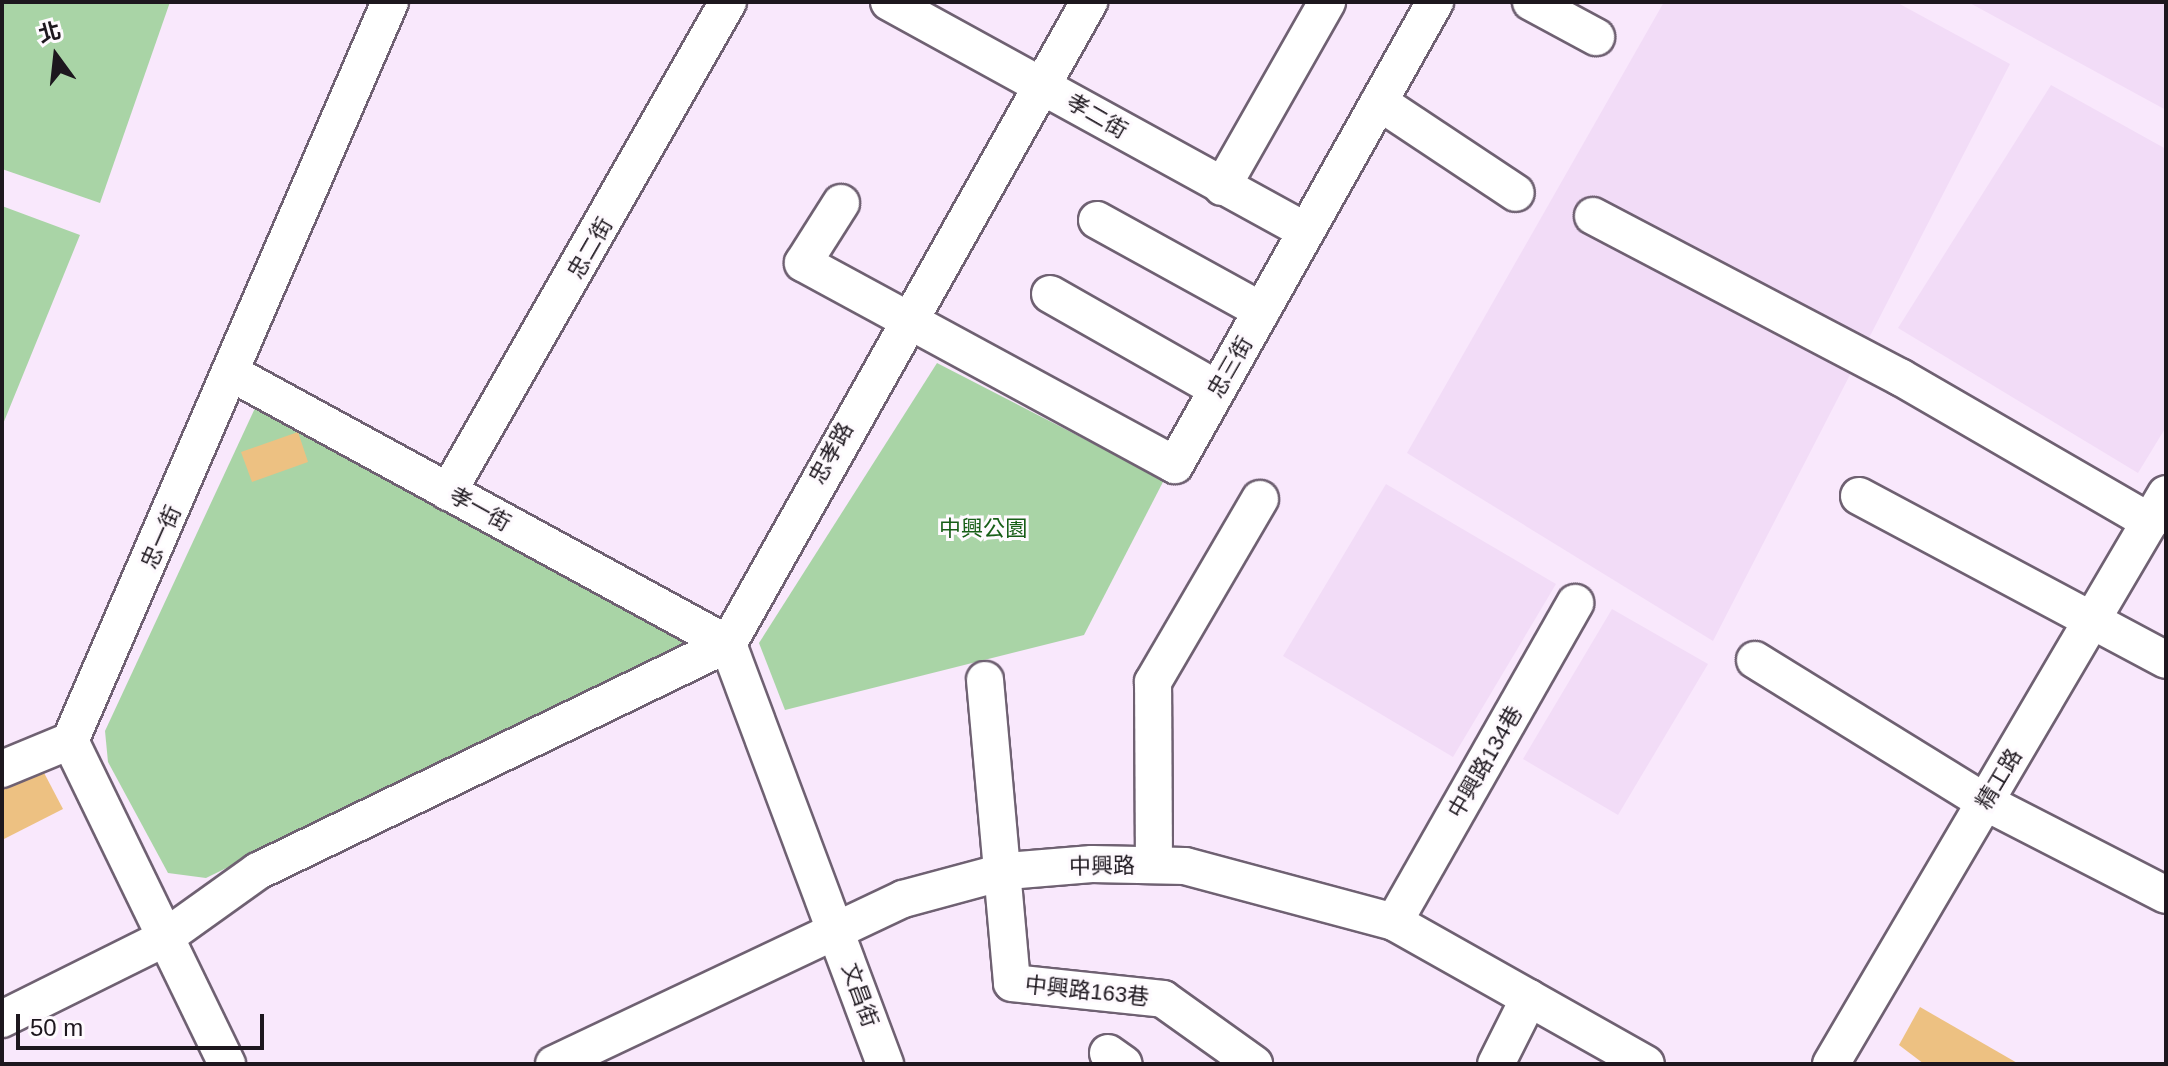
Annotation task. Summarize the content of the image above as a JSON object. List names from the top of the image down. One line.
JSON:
{"streets":{"street":["孝二街","忠二街","忠三街","忠孝路","孝一街","忠一街","中興路134巷","精工路","中興路","中興路163巷","文昌街"]},"crossings":[["孝二街","忠三街"],["孝二街","忠孝路"],["忠二街","孝一街"],["忠三街","忠孝路"],["忠孝路","孝一街"],["孝一街","忠一街"],["中興路134巷","中興路"],["中興路","中興路163巷"],["中興路","文昌街"]],"parks":["中興公園"],"scale_bar":"50 m","north":"top"}
